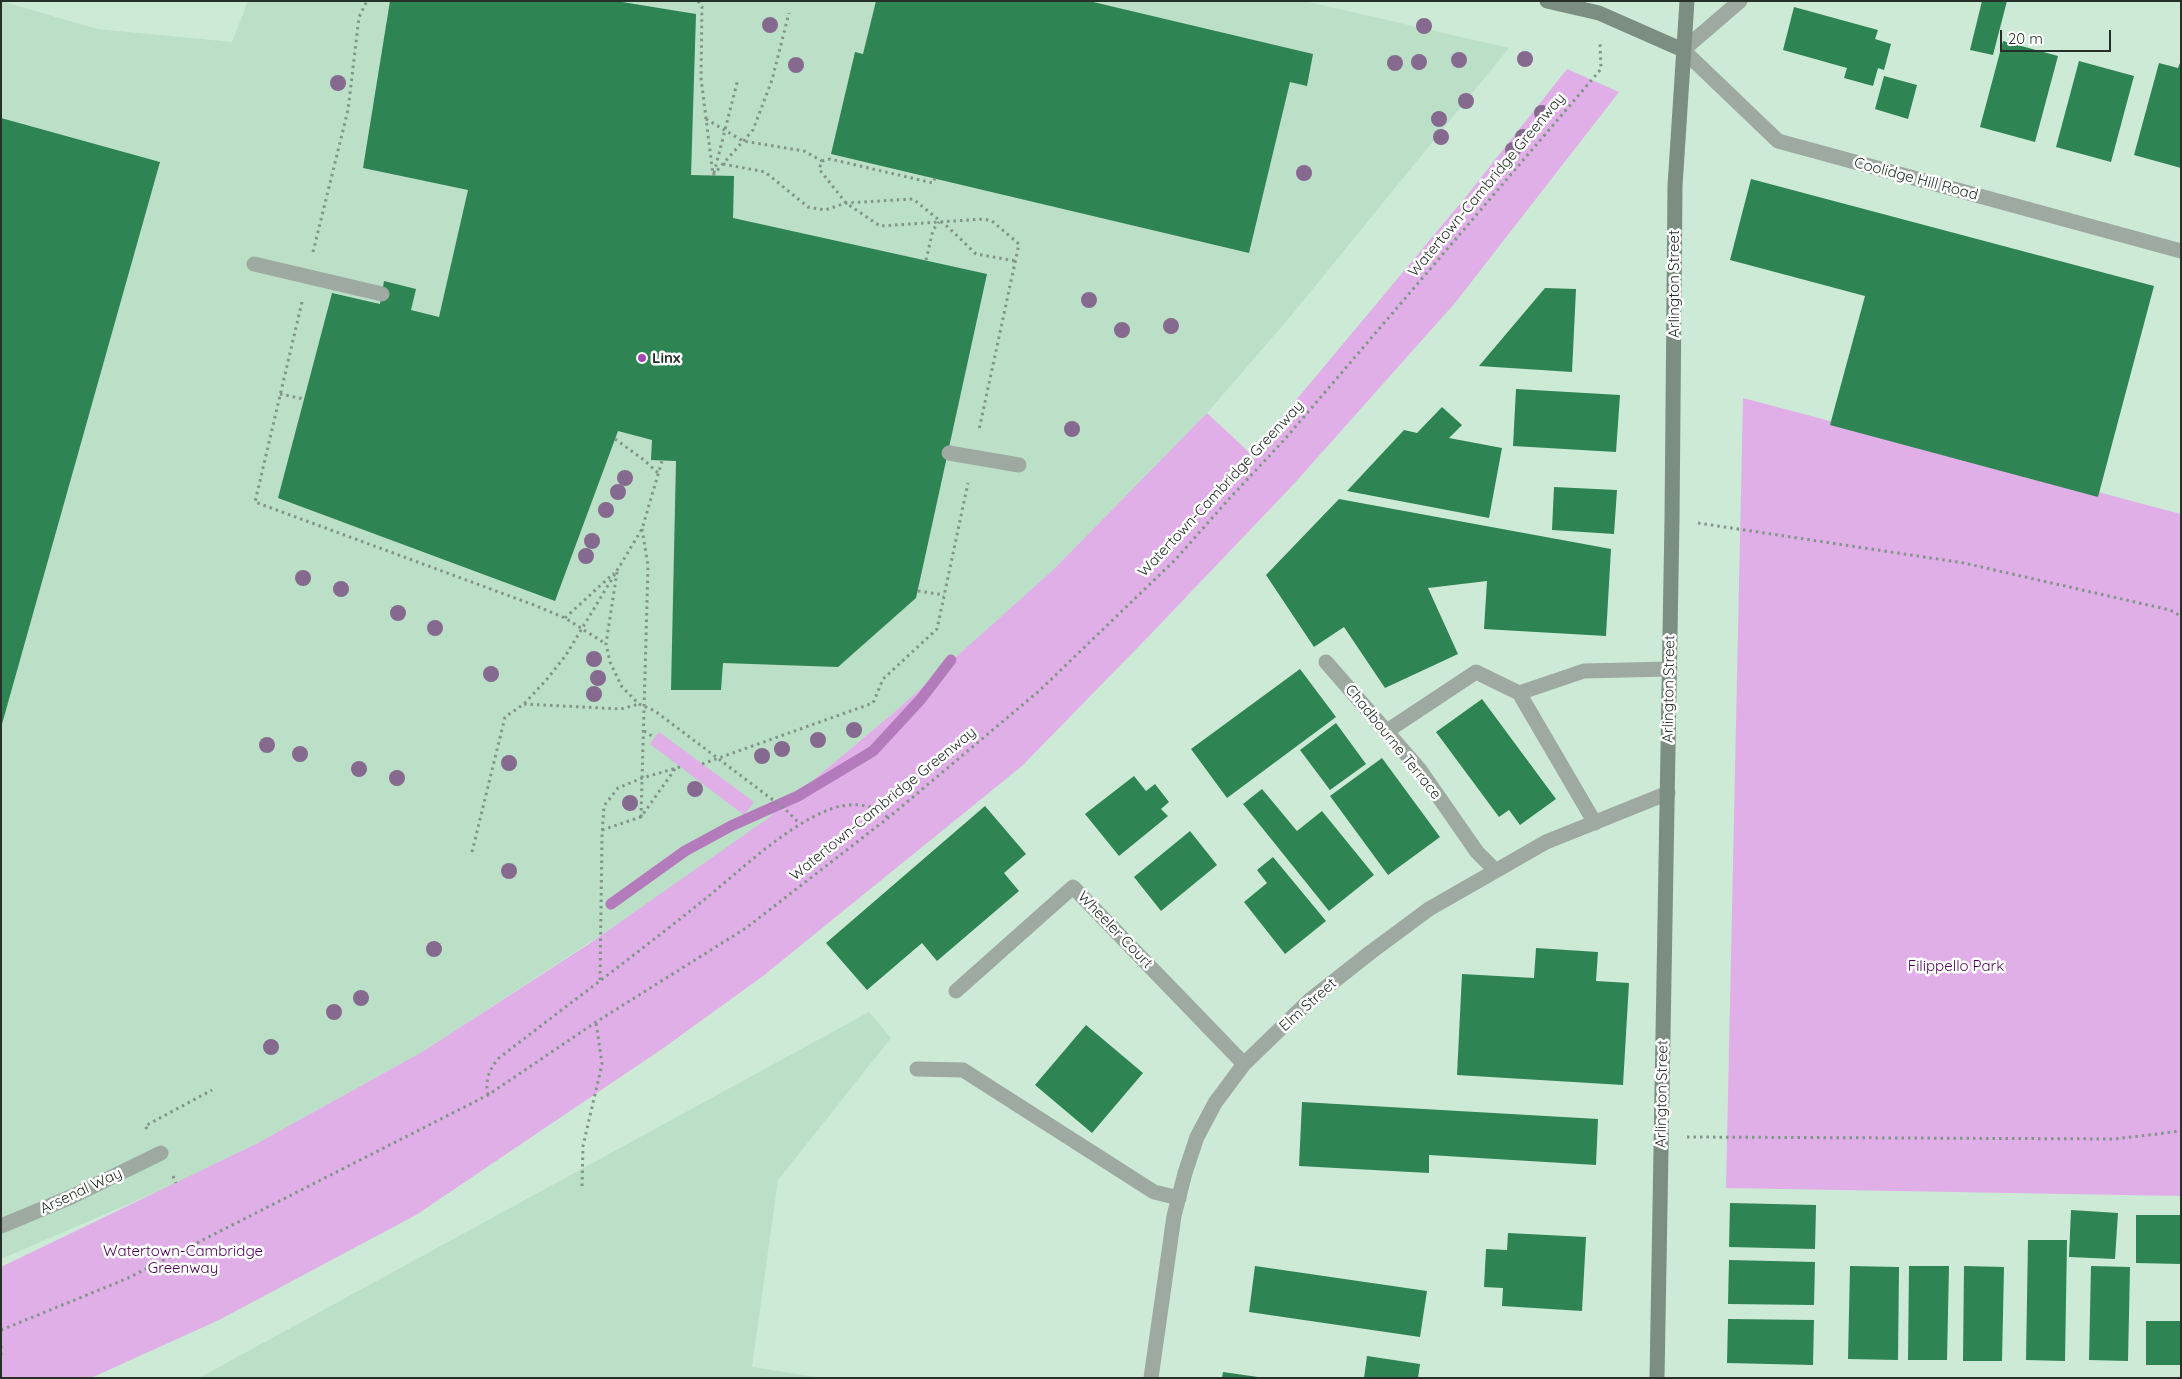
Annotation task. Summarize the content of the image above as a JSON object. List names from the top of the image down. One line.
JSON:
{"streets":{"street":["Coolidge Hill Road","Arlington Street","Chadbourne Terrace","Wheeler Court","Elm Street","Arsenal Way"],"path":["Watertown-Cambridge Greenway"]},"crossings":[["Coolidge Hill Road","Arlington Street"],["Arlington Street","Elm Street"],["Chadbourne Terrace","Elm Street"],["Wheeler Court","Elm Street"]],"parks":["Filippello Park","Watertown-Cambridge Greenway"],"places":["Linx"],"scale_bar":"20 m"}
